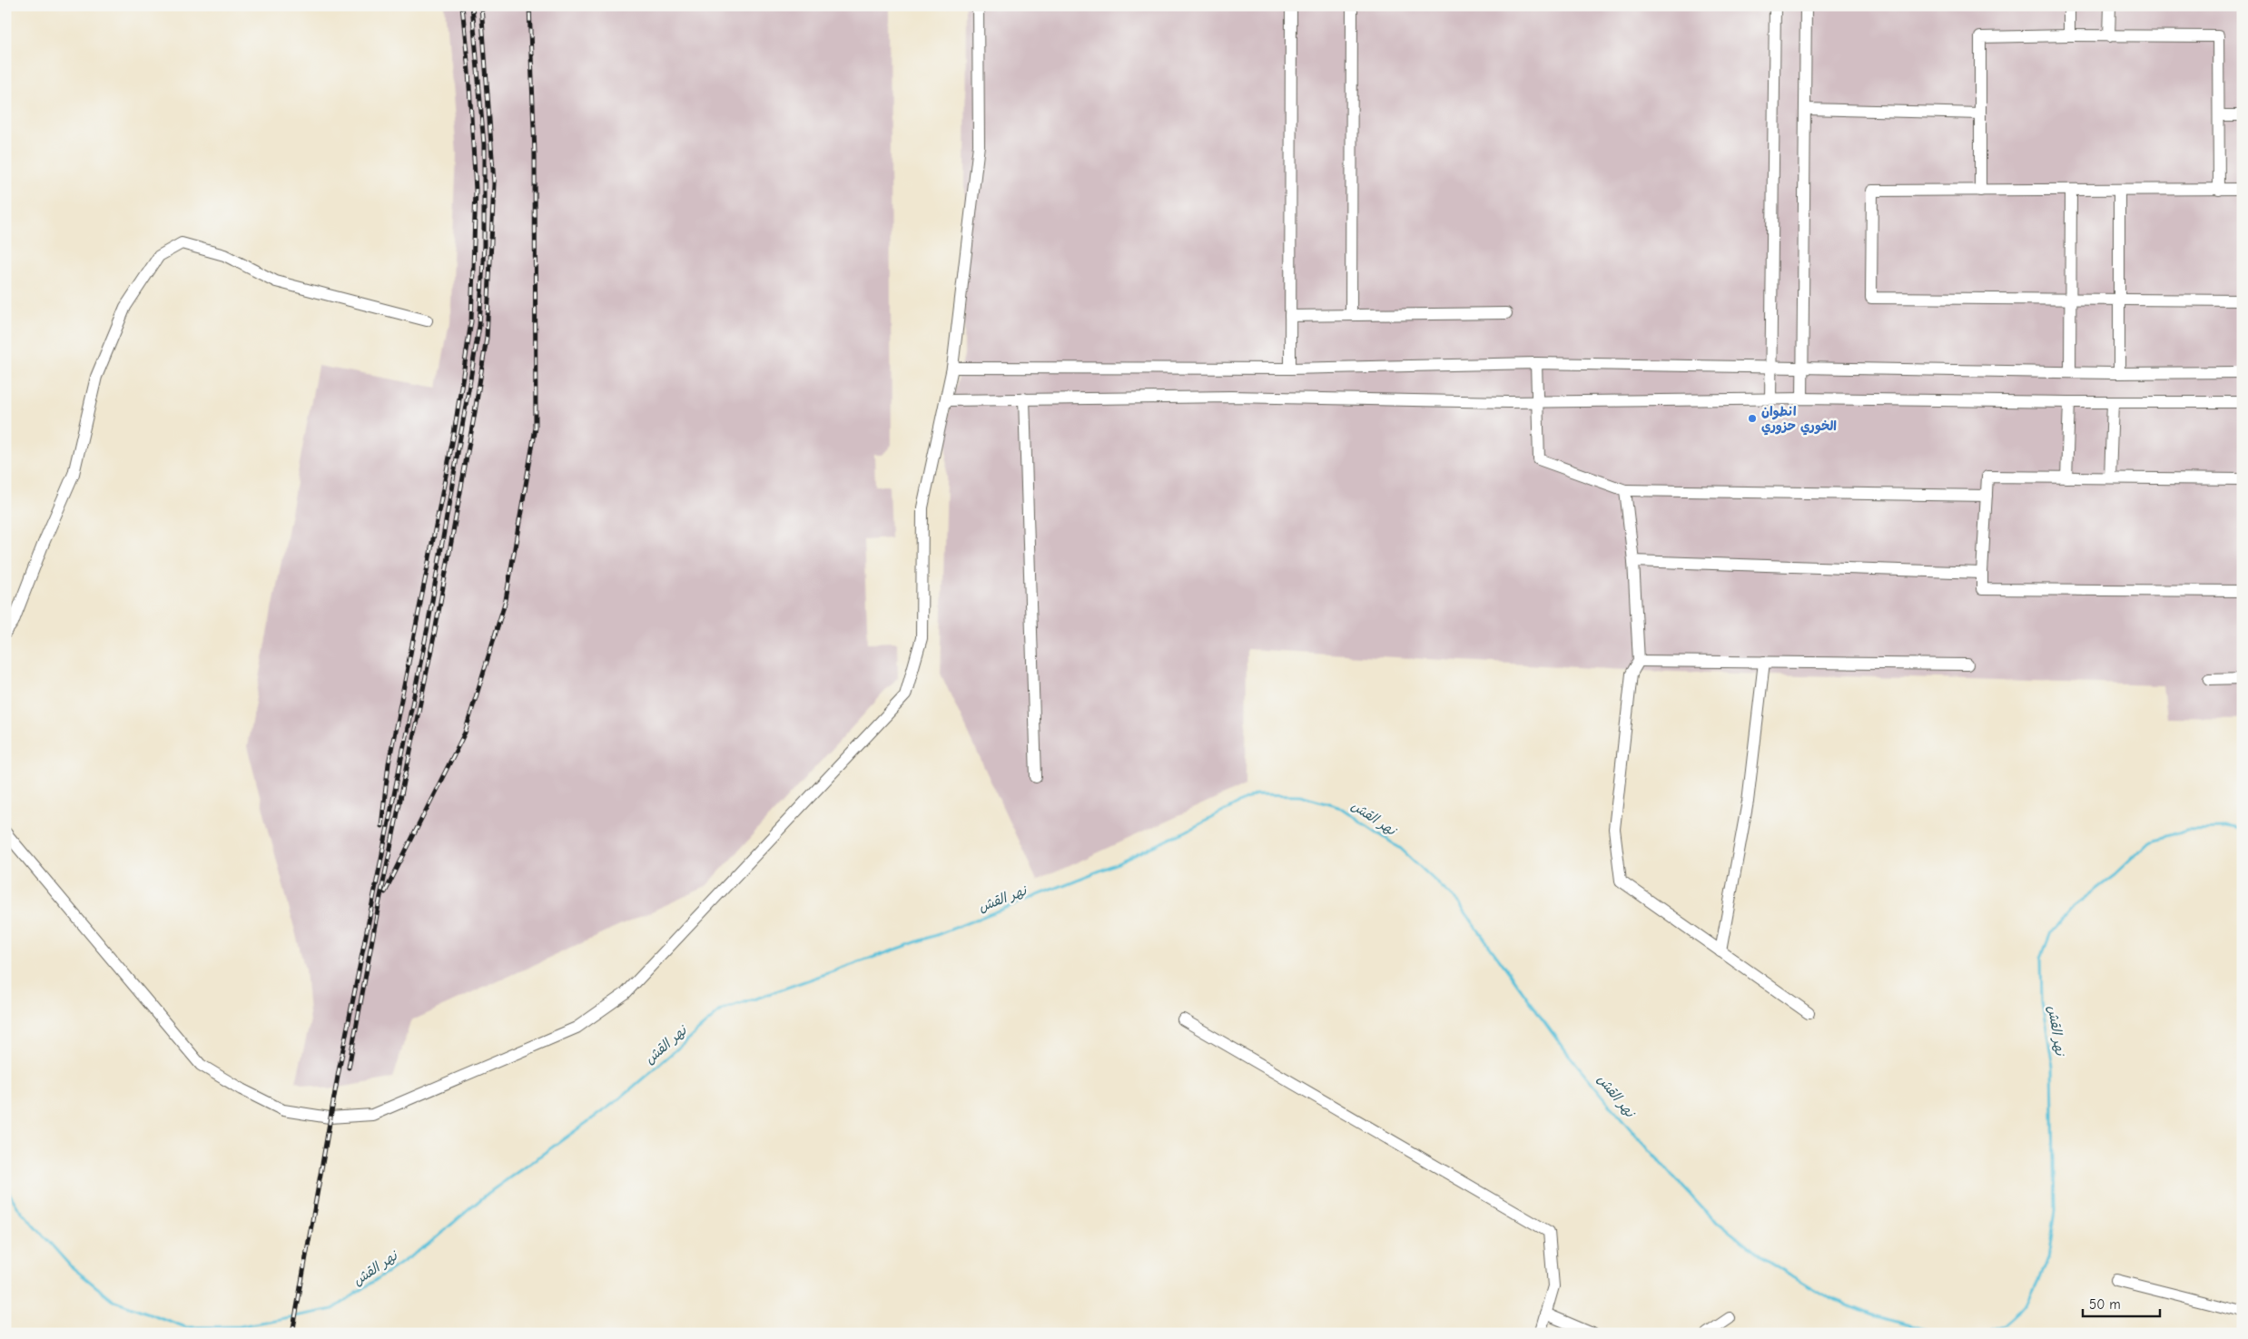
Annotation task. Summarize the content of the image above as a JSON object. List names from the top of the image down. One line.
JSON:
{"water":["نهر القش"],"places":["انطوان الخوري حزوري"],"scale_bar":"50 m"}
